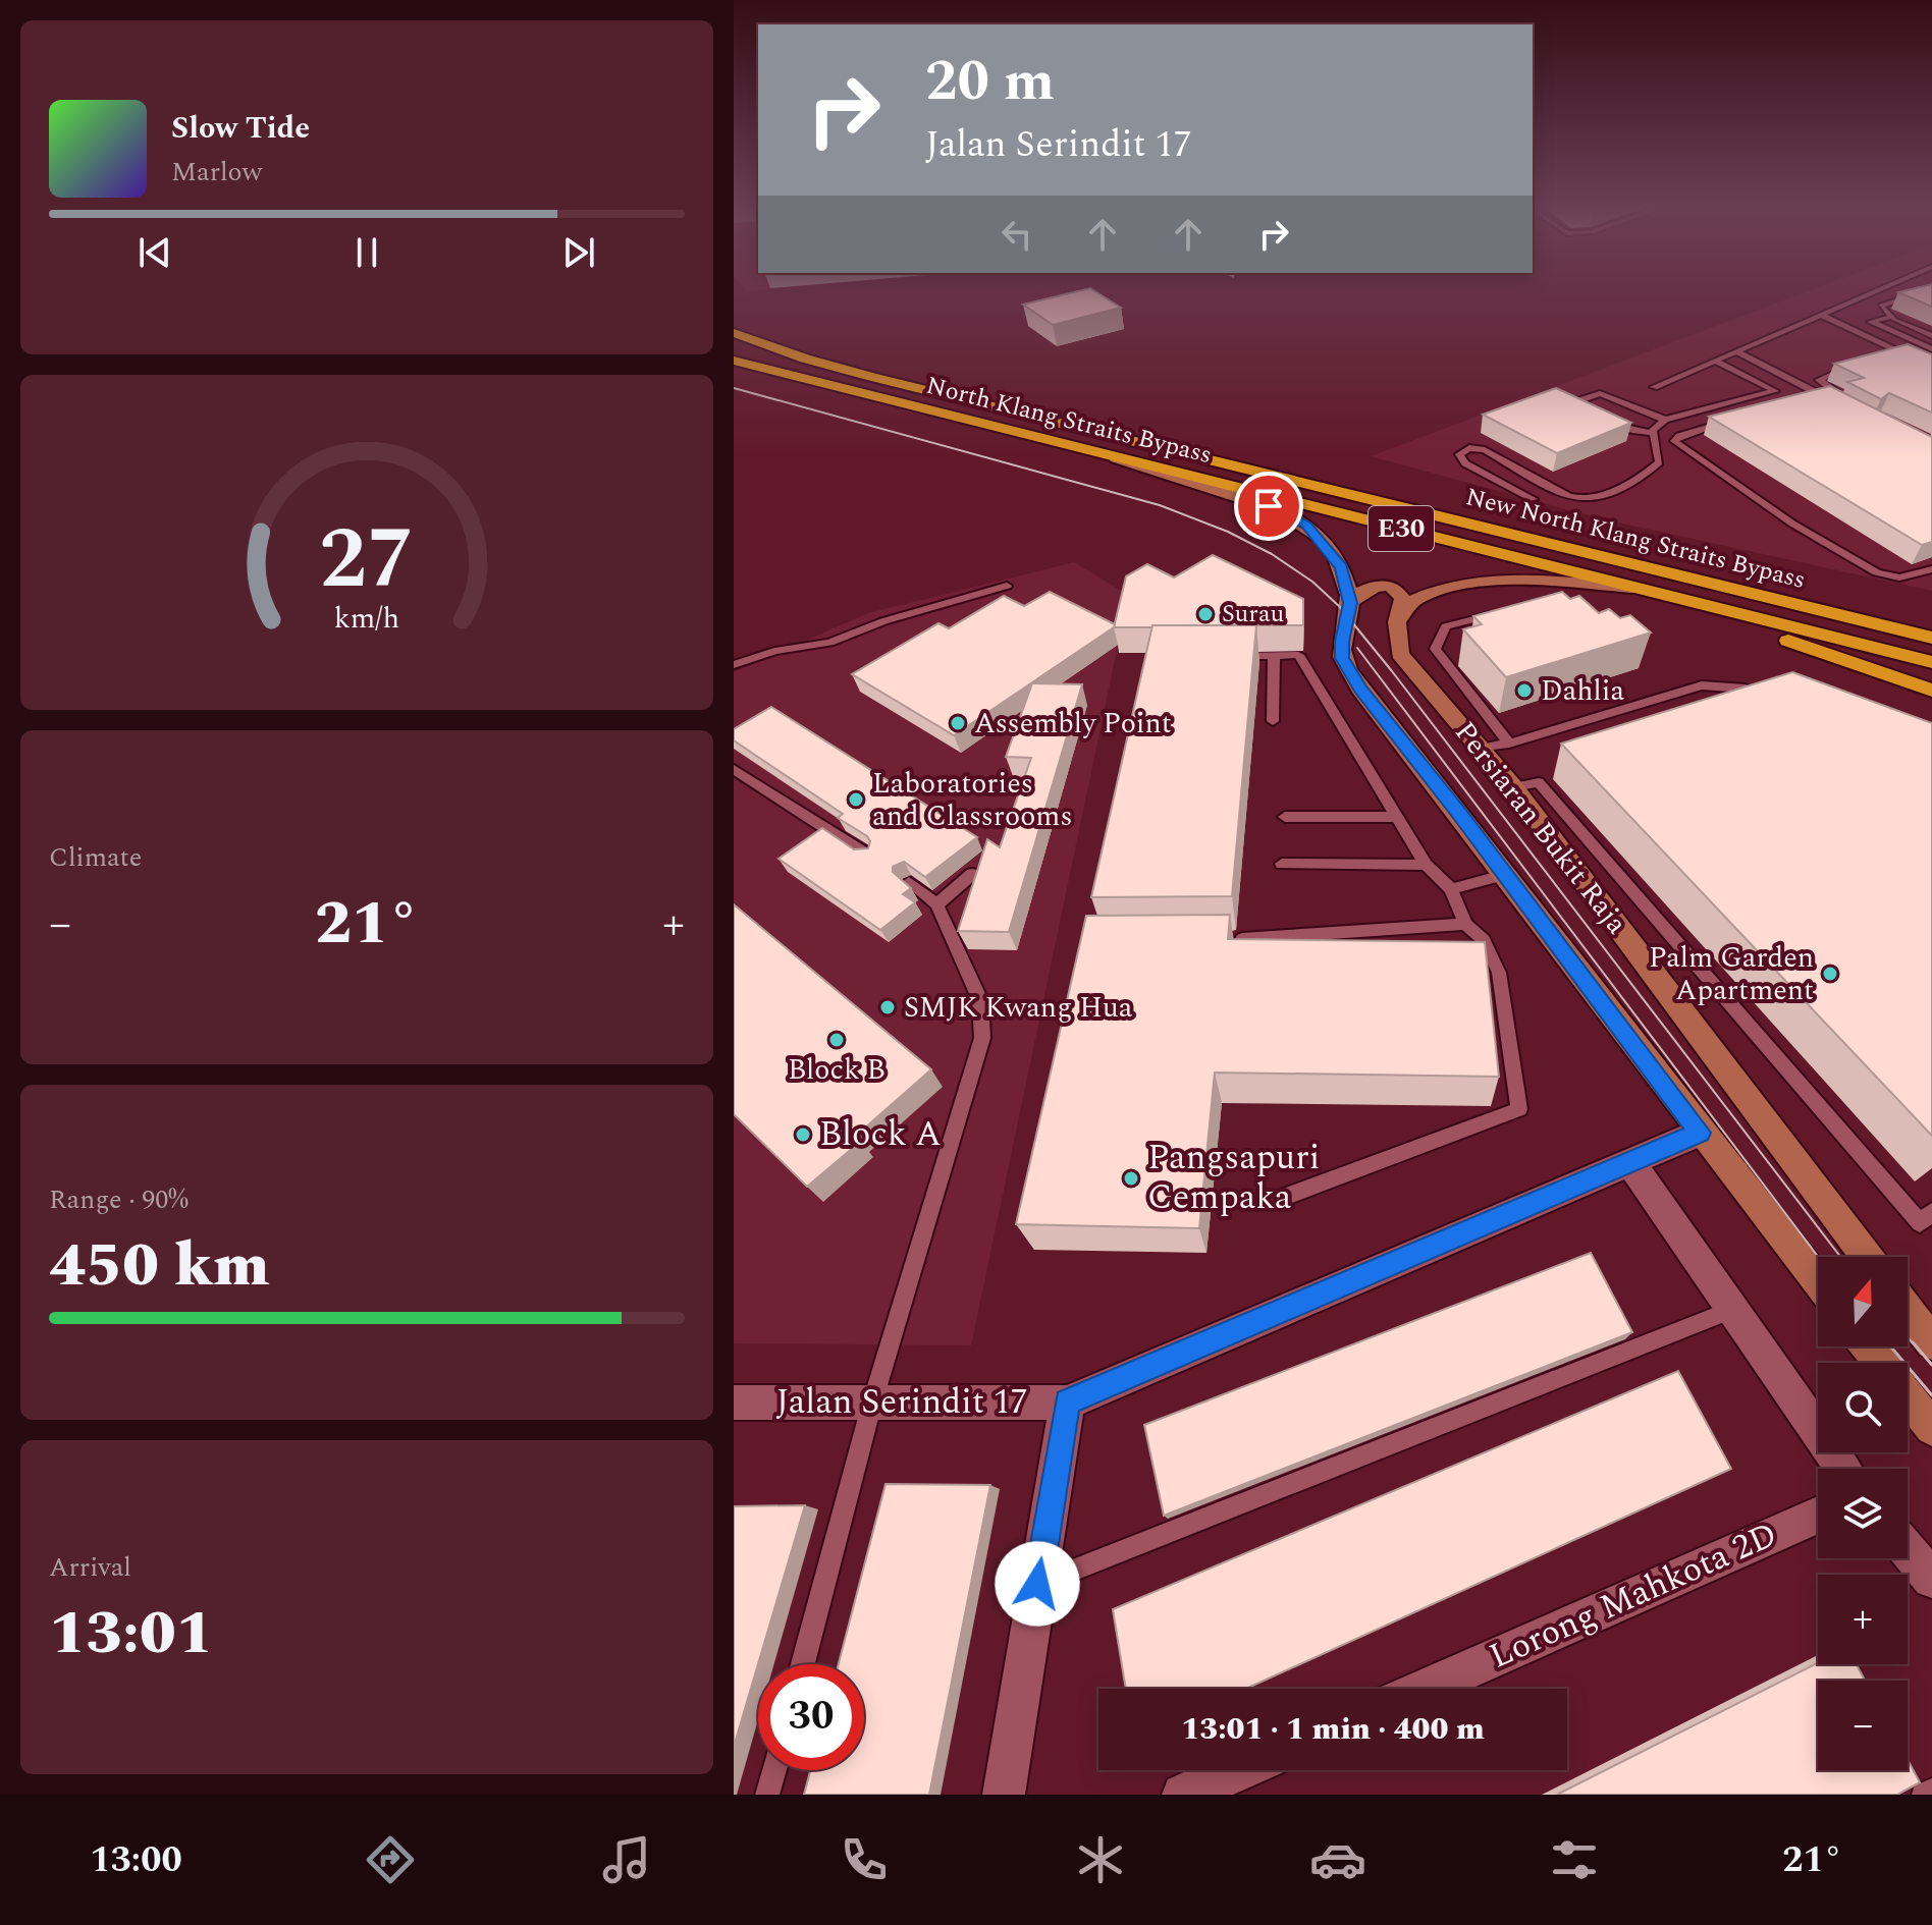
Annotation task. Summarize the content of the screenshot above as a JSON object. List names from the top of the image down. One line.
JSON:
{"streets":{"highway":["North Klang Straits Bypass","E30","New North Klang Straits Bypass"],"main road":["Persiaran Bukit Raja"],"street":["Jalan Serindit 17","Lorong Mahkota 2D"]},"crossings":[["North Klang Straits Bypass","Persiaran Bukit Raja"],["Persiaran Bukit Raja","Jalan Serindit 17"]],"places":["Surau","Dahlia","Assembly Point","Laboratories and Classrooms","Palm Garden Apartment","SMJK Kwang Hua","Block B","Block A","Pangsapuri Cempaka"],"north":"top","page":{"turn":["20 m","Jalan Serindit 17"],"song":["Slow Tide","Marlow"],"tile":["Climate",["Range · 90%","450 km"],["Arrival","13:01"]],"heat":["−","21°","+"],"map_buttons":["+","−"],"limit":"30","trip":"13:01 · 1 min · 400 m","tabs":["13:00","21°"],"gauge":["27","km/h"]}}
